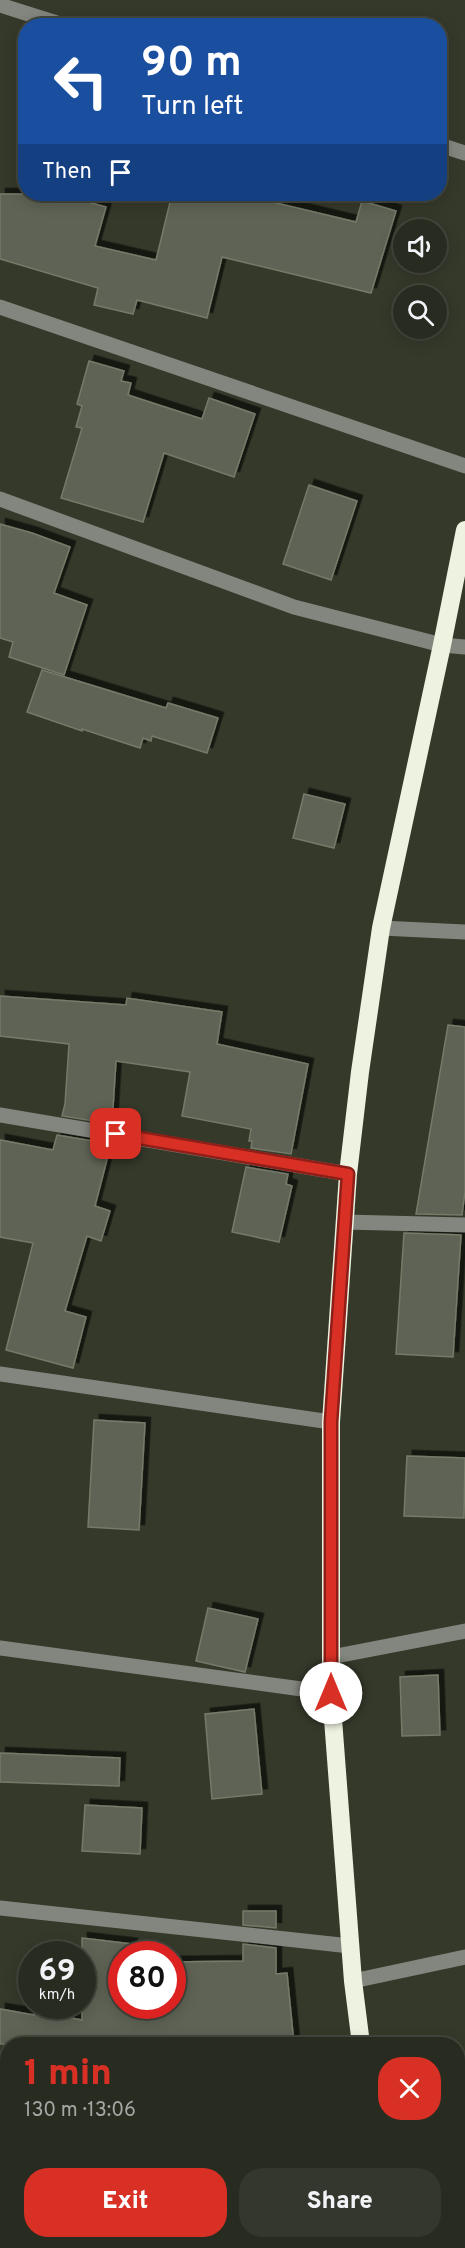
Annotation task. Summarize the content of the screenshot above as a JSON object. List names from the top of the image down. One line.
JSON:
{"page":{"turn":["90 m","Turn left"],"then":"Then","speed":"69 km/h","limit":"80","heading":["1 min","130 m · 13:06"],"buttons":["Exit","Share"]}}
